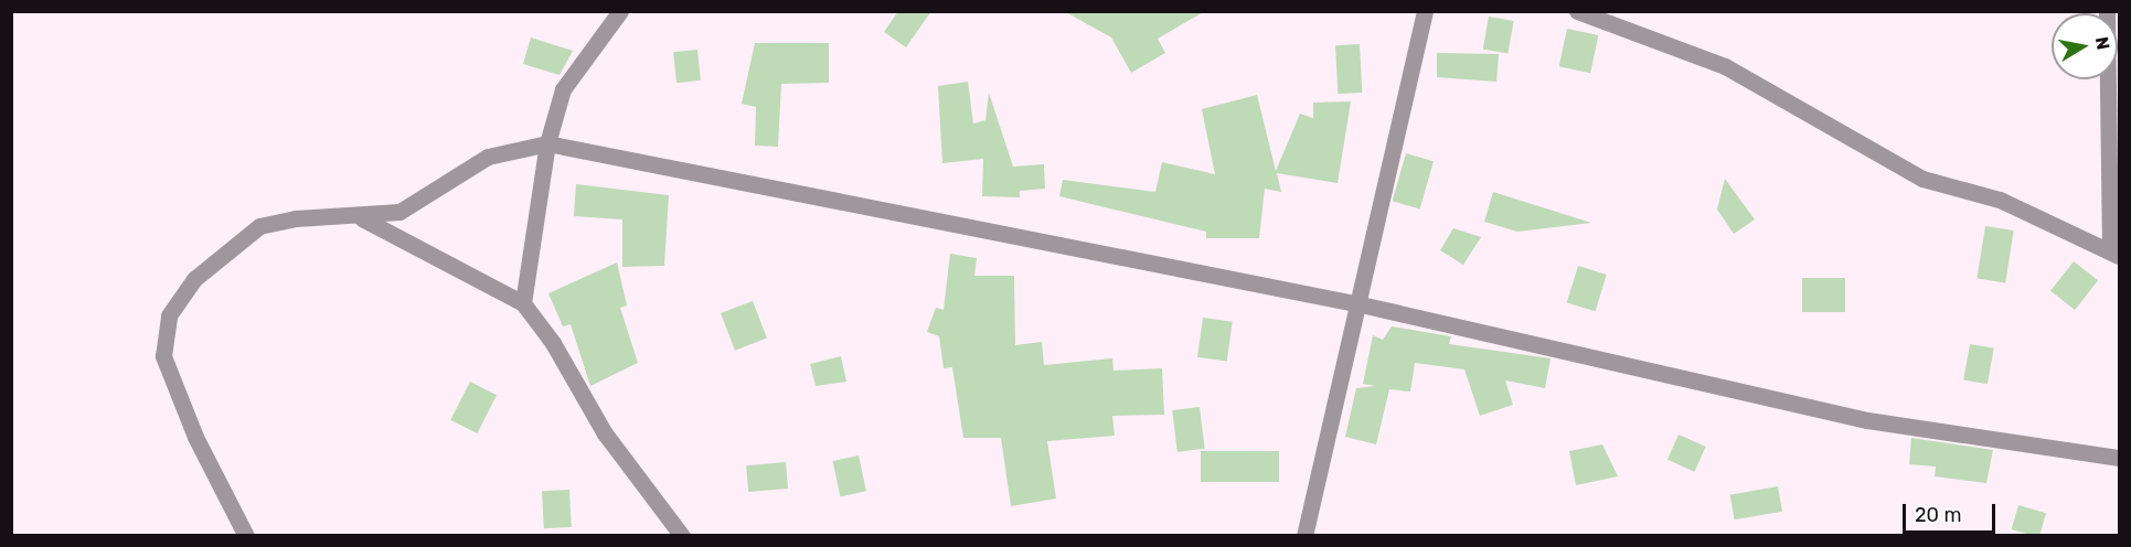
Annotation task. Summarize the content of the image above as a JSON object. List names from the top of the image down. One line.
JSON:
{"scale_bar":"20 m","north":"right"}
